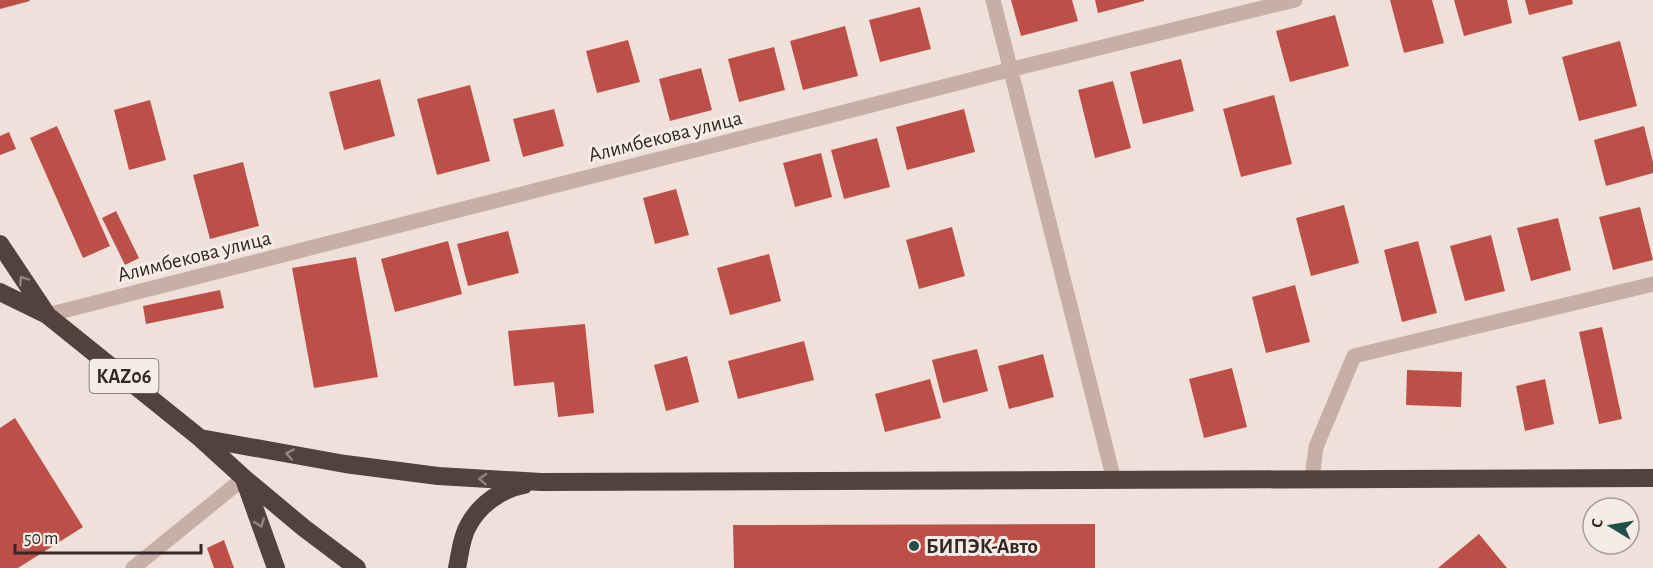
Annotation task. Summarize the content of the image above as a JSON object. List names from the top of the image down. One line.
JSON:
{"streets":{"highway":["KАZ06"],"street":["Алимбекова улица"]},"crossings":[["Алимбекова улица","KАZ06"]],"places":["БИПЭК-Авто"],"scale_bar":"50 m","north":"left"}
